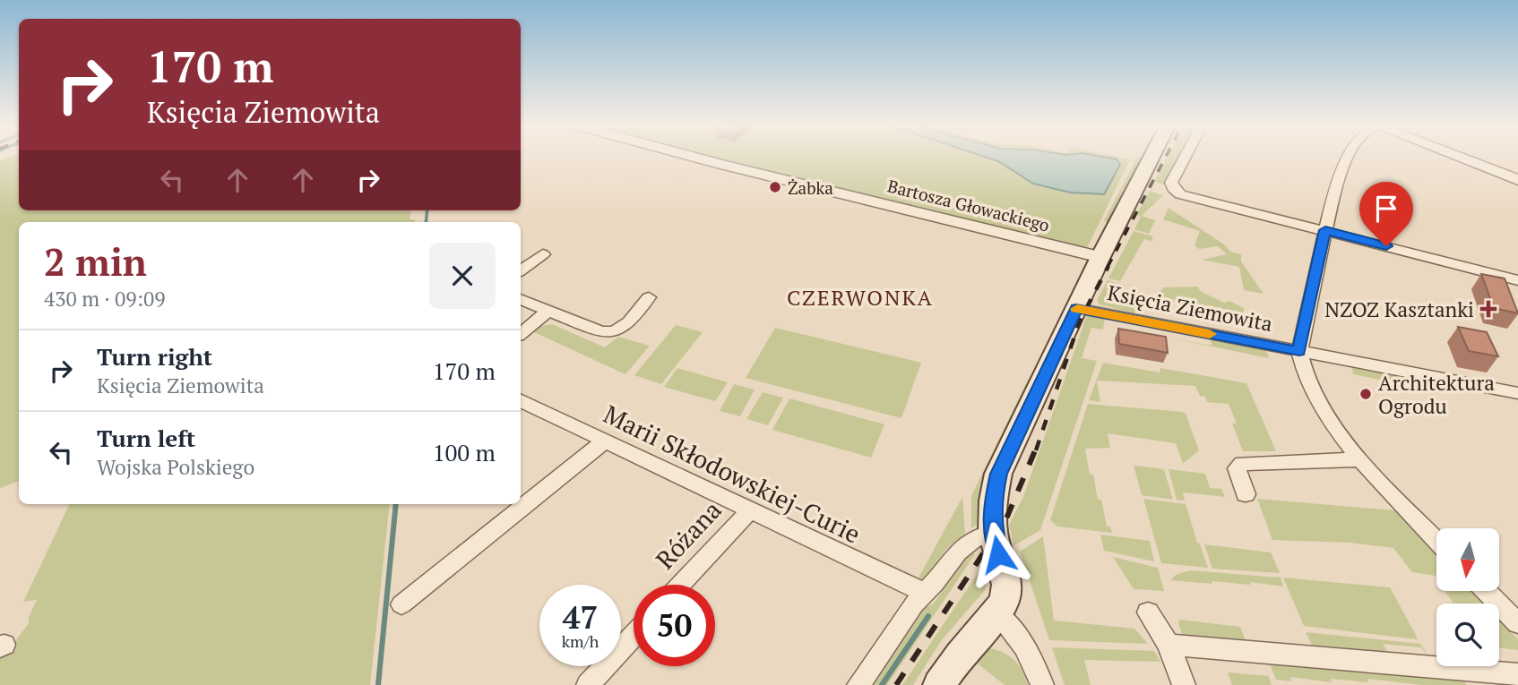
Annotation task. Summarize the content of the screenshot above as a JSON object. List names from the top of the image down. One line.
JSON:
{"streets":{"street":["Bartosza Głowackiego","Księcia Ziemowita","Marii Skłodowskiej-Curie","Różana"]},"crossings":[["Marii Skłodowskiej-Curie","Różana"]],"districts":["CZERWONKA"],"places":{"other":["Żabka","Architektura Ogrodu"],"health":["NZOZ Kasztanki"]},"north":"bottom","page":{"turn":["170 m","Księcia Ziemowita"],"heading":["2 min","430 m · 09:09"],"list":[{"name":"Turn right","note":"Księcia Ziemowita","value":"170 m"},{"name":"Turn left","note":"Wojska Polskiego","value":"100 m"}],"speed":"47 km/h","limit":"50"}}
